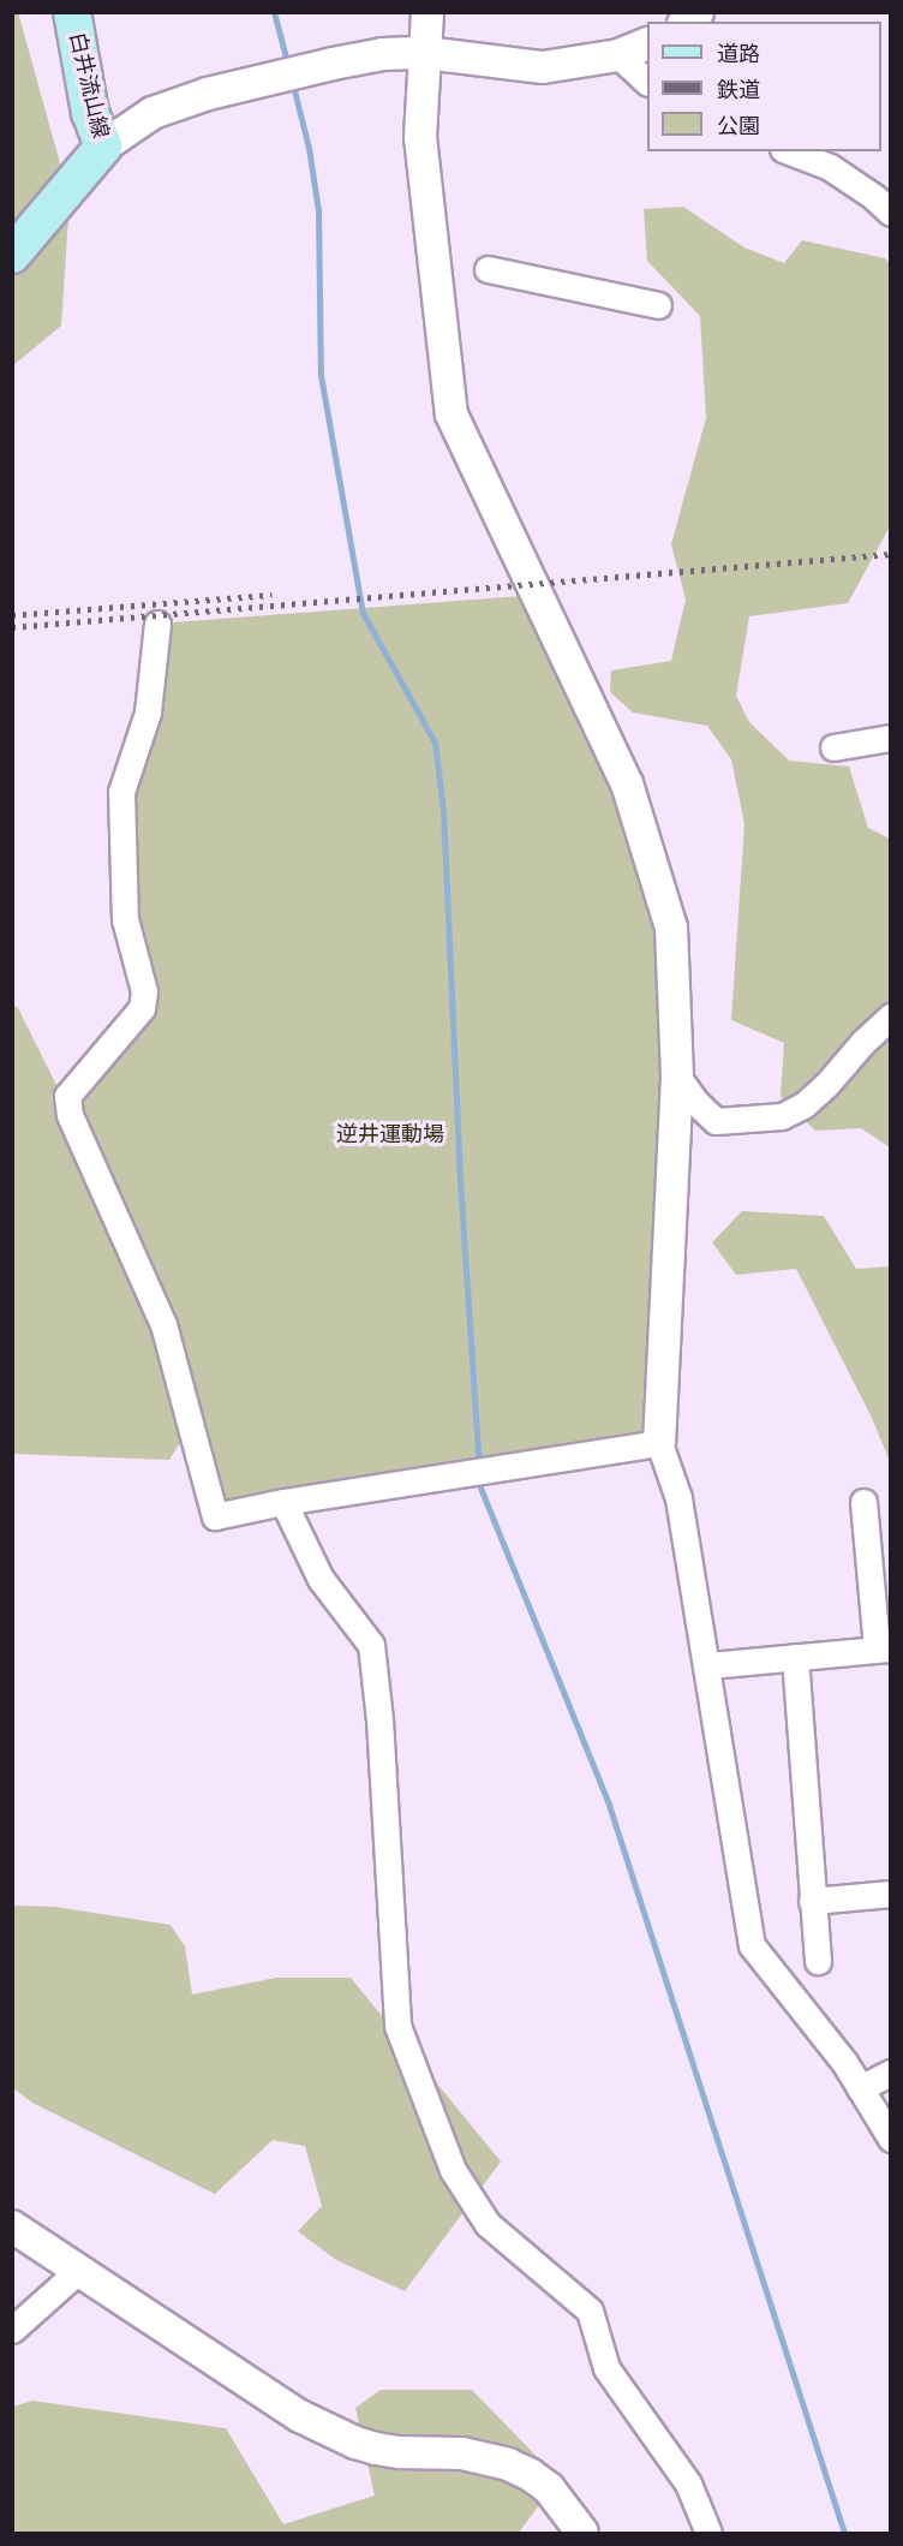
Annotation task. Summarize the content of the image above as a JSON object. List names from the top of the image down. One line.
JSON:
{"streets":{"main road":["白井流山線"]},"parks":["逆井運動場"],"legend":["道路","鉄道","公園"]}
